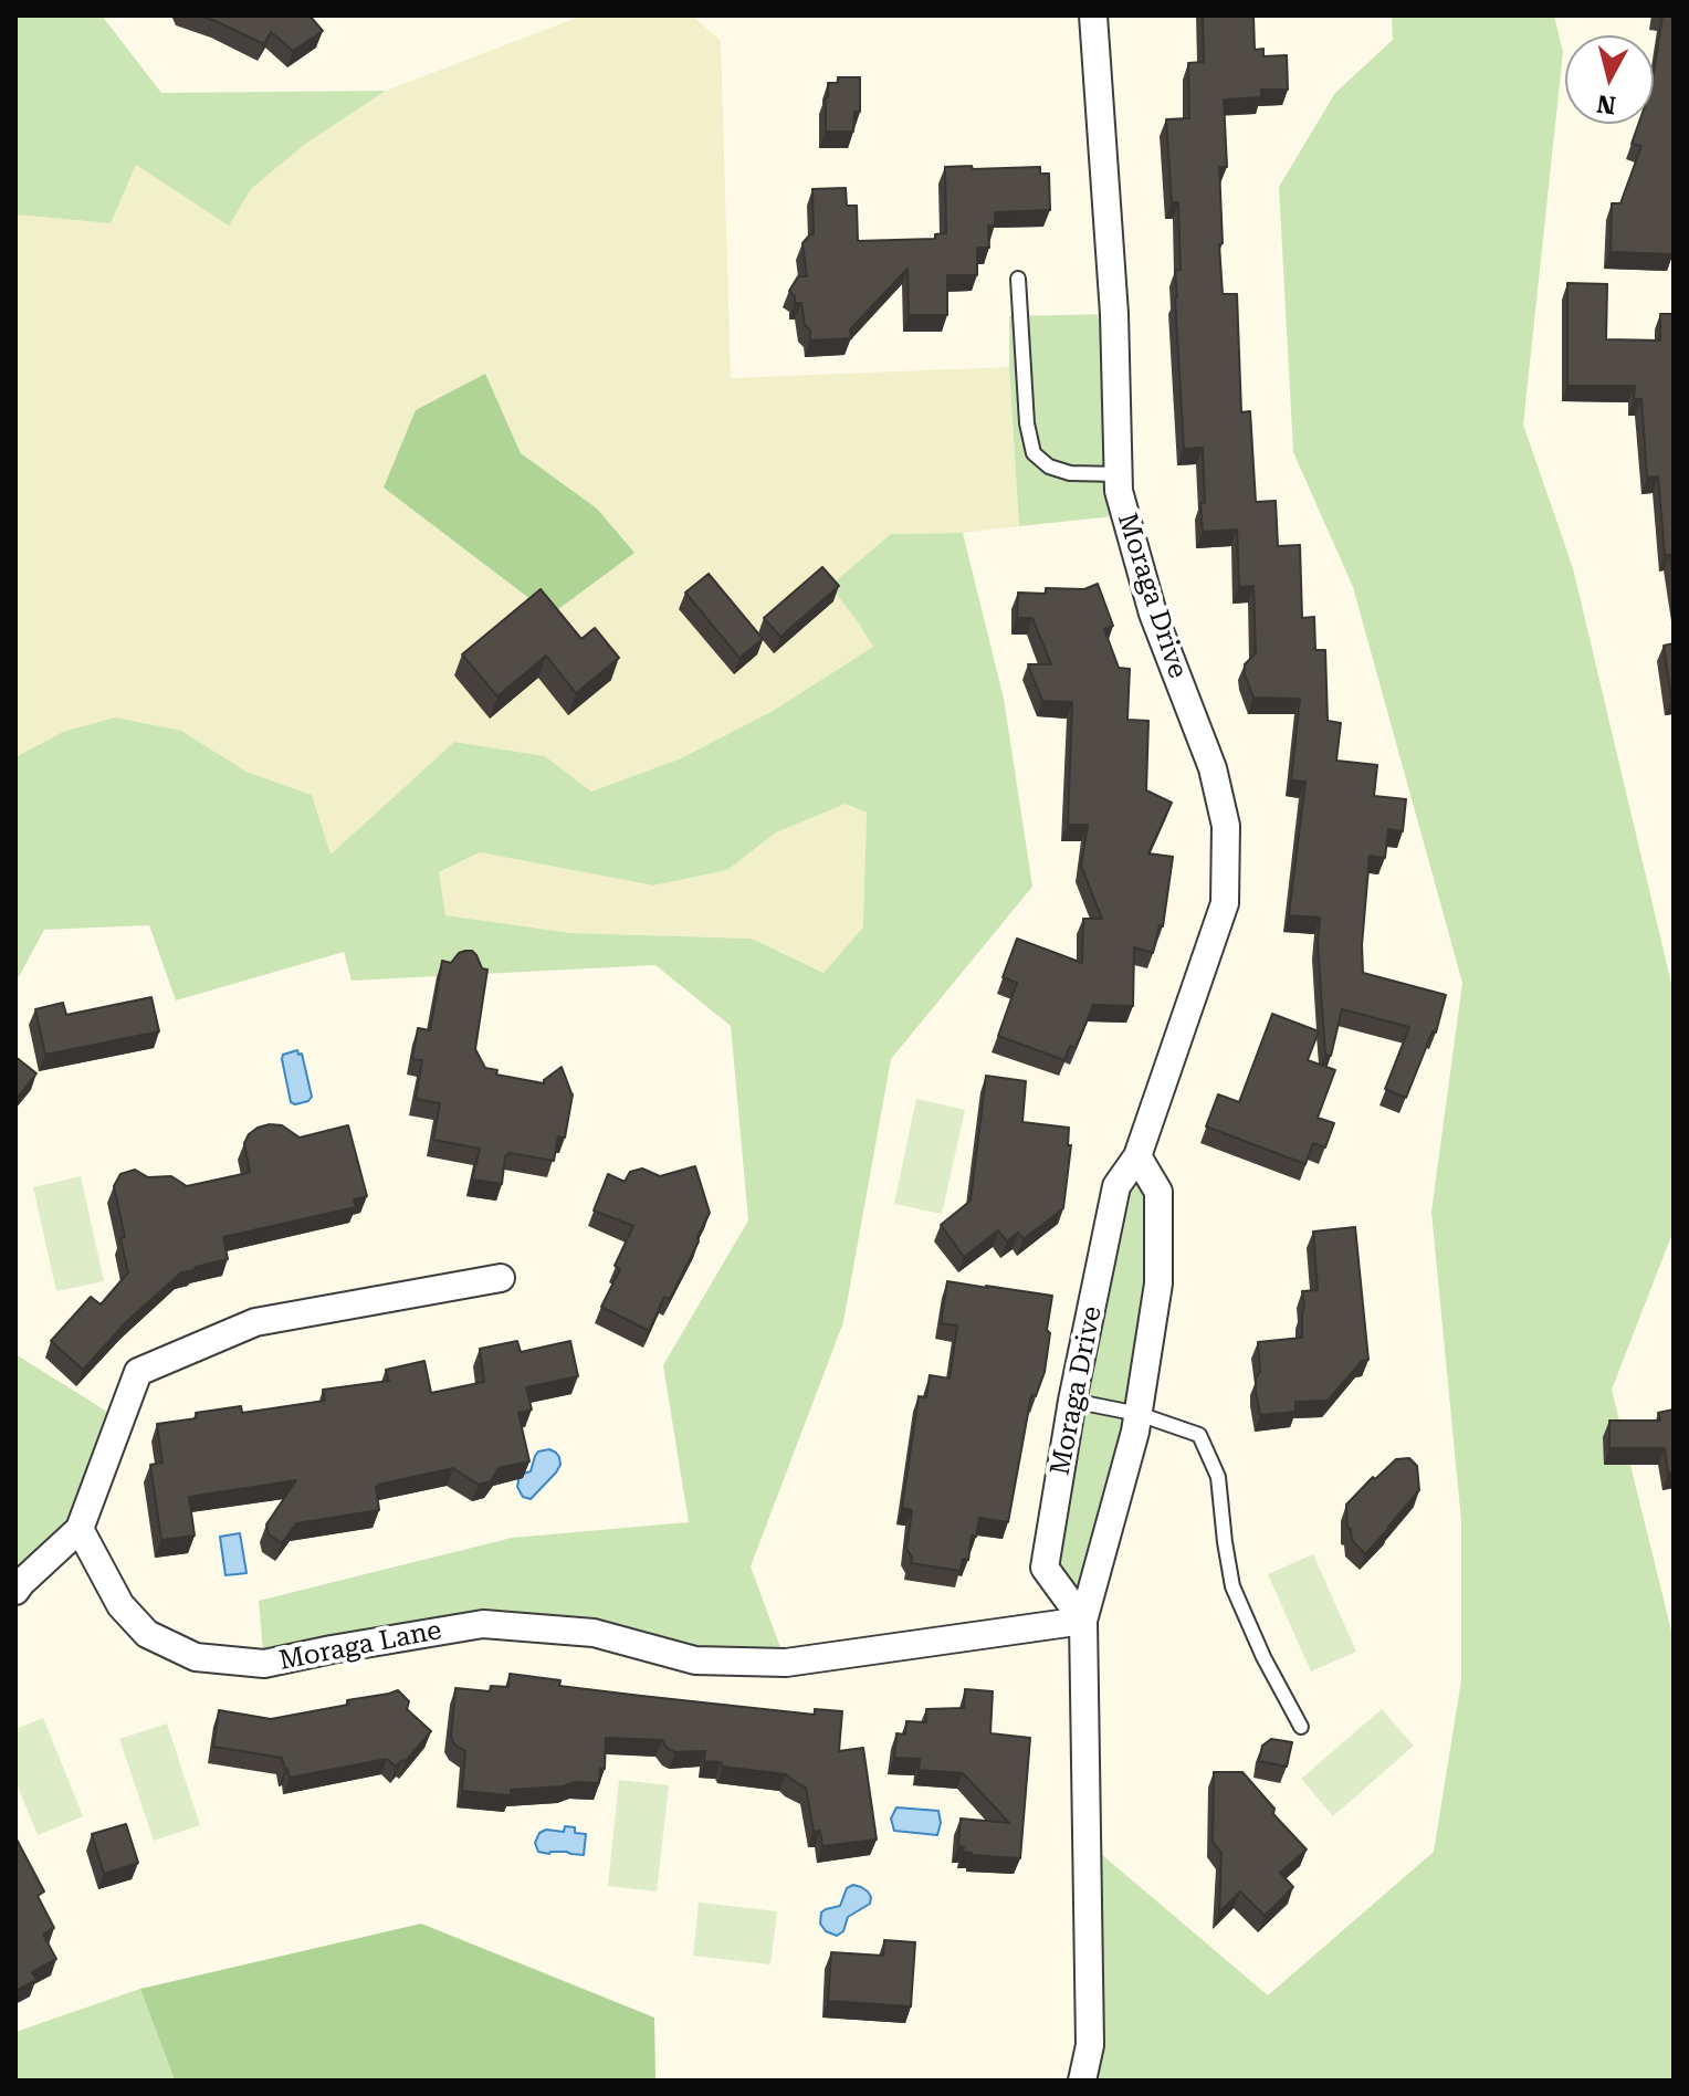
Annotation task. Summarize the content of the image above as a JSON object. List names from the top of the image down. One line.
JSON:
{"streets":{"street":["Moraga Drive","Moraga Lane"]},"crossings":[["Moraga Drive","Moraga Lane"]],"north":"bottom"}
